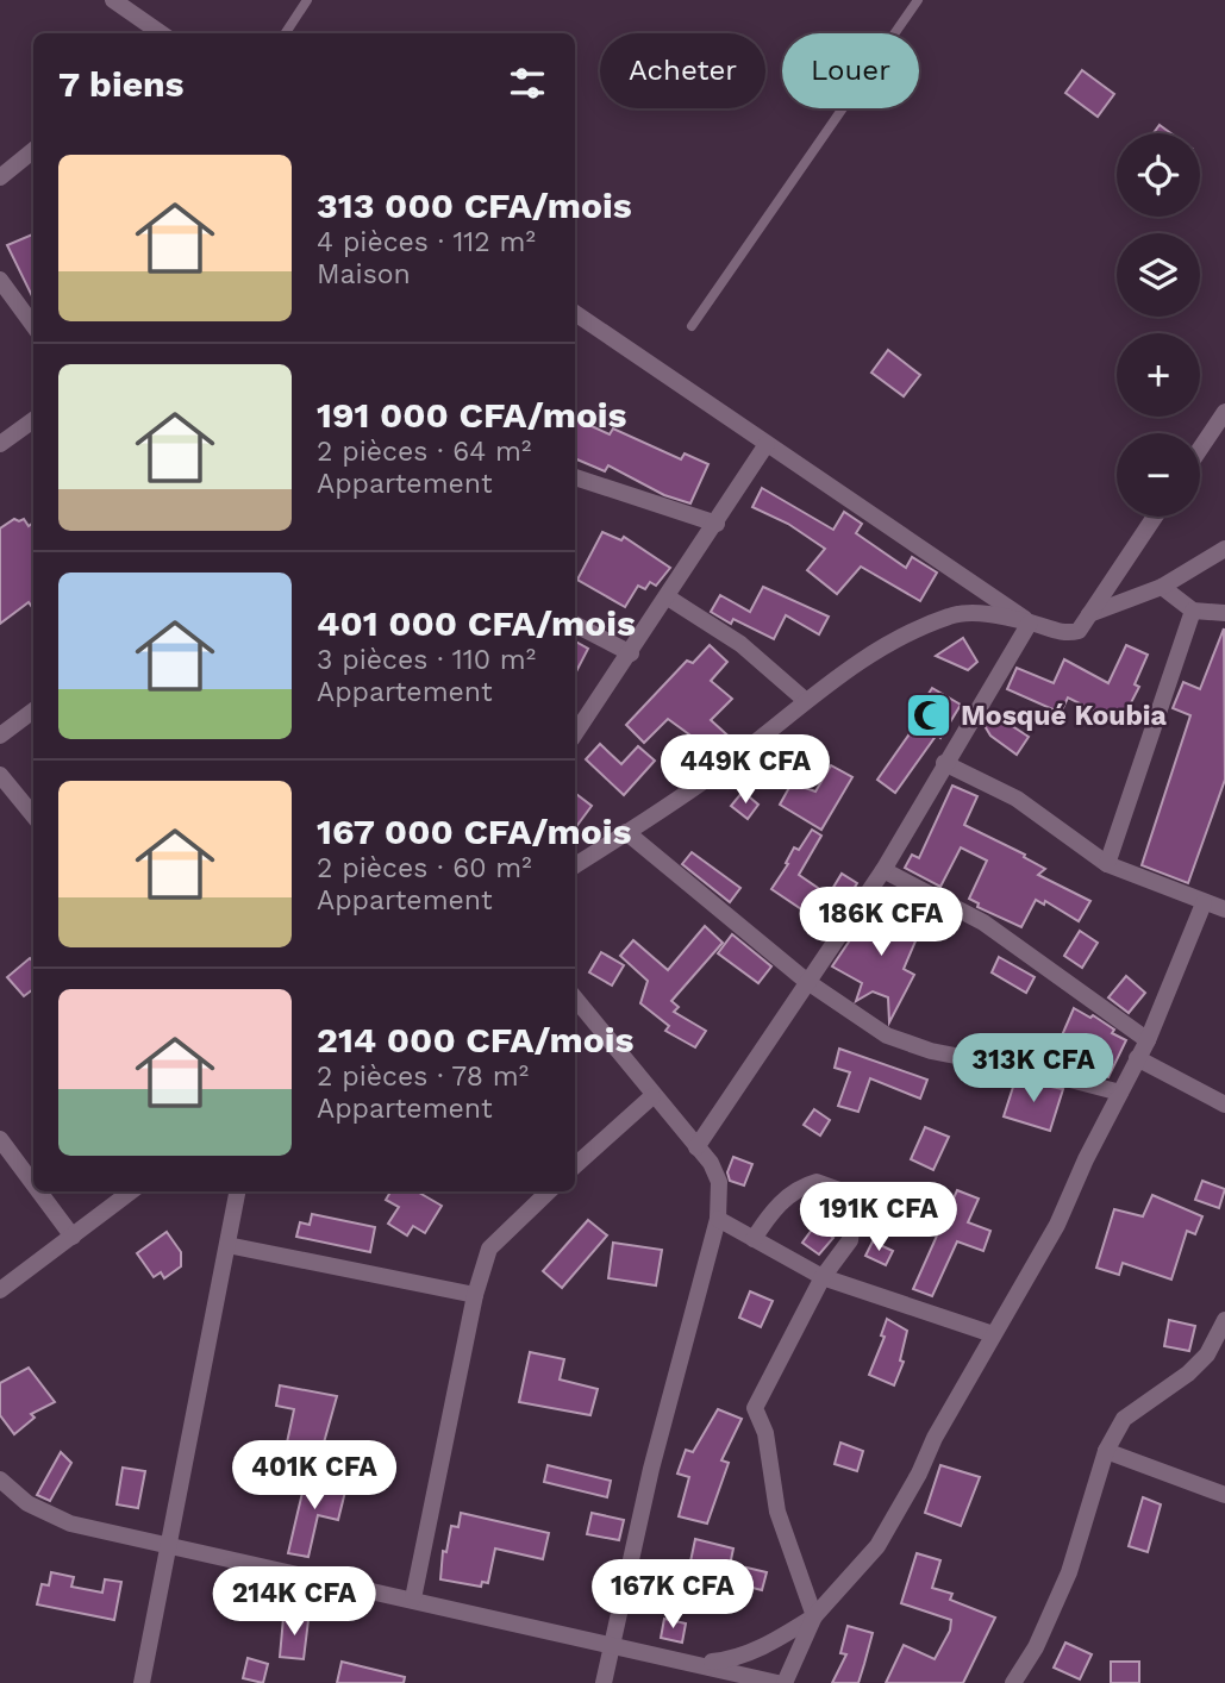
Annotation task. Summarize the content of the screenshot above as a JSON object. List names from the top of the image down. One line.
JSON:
{"places":{"mosque":["Mosqué Koubia"]},"page":{"chip":["Acheter","Louer"],"heading":"7 biens","map_buttons":["+","−"],"list":[{"name":"313 000 CFA/mois","note":"4 pièces · 112 m² · Maison"},{"name":"191 000 CFA/mois","note":"2 pièces · 64 m² · Appartement"},{"name":"401 000 CFA/mois","note":"3 pièces · 110 m² · Appartement"},{"name":"167 000 CFA/mois","note":"2 pièces · 60 m² · Appartement"},{"name":"214 000 CFA/mois","note":"2 pièces · 78 m² · Appartement"}],"price":["449K CFA","186K CFA","313K CFA","191K CFA","401K CFA","167K CFA","214K CFA"]}}
